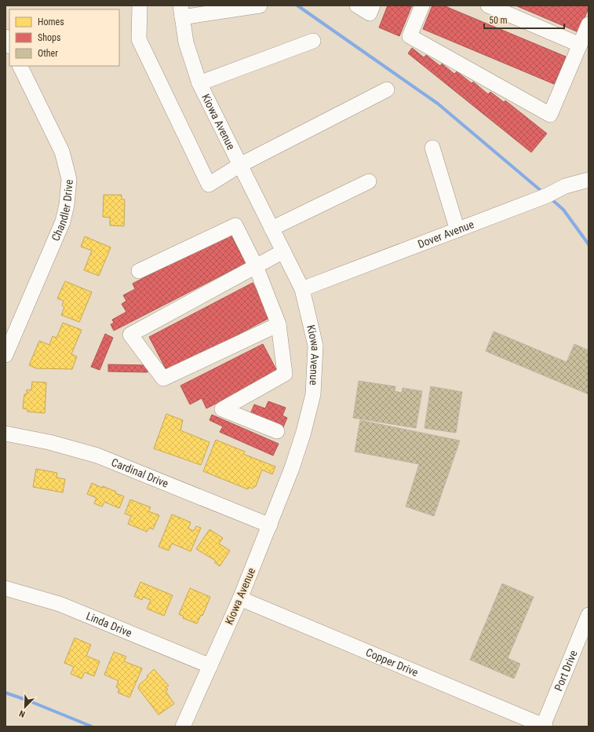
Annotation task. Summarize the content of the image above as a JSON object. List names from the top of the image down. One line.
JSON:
{"streets":{"street":["Kiowa Avenue","Chandler Drive","Dover Avenue","Cardinal Drive","Linda Drive","Copper Drive","Port Drive"]},"crossings":[["Kiowa Avenue","Dover Avenue"],["Kiowa Avenue","Cardinal Drive"],["Kiowa Avenue","Linda Drive"],["Kiowa Avenue","Copper Drive"],["Copper Drive","Port Drive"]],"legend":["Homes","Shops","Other"],"scale_bar":"50 m","north":"bottom left"}
